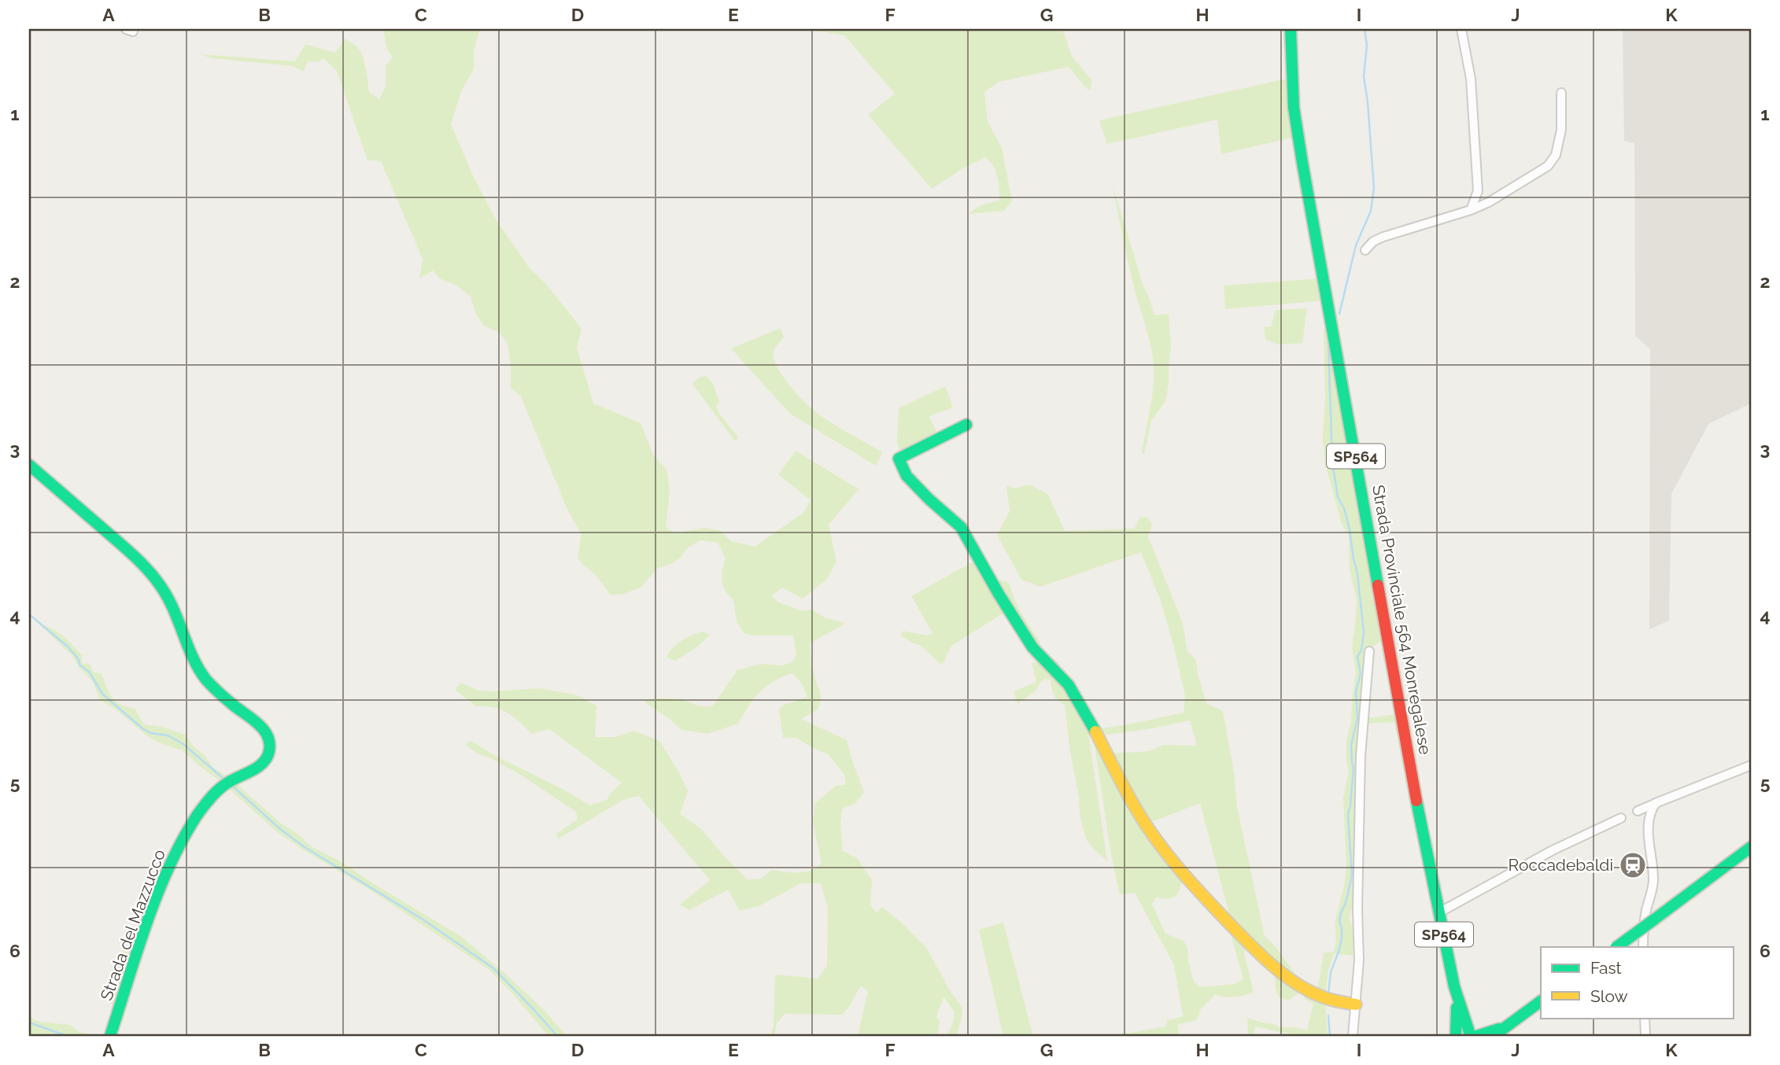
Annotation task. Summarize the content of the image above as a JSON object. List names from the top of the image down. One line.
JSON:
{"streets":{"street":["SP564","Strada Provinciale 564 Monregalese","Strada del Mazzucco"]},"places":{"station":["Roccadebaldi"]},"legend":["Fast","Slow"],"grid":{"columns":["A","B","C","D","E","F","G","H","I","J","K"],"rows":["1","2","3","4","5","6"]}}
